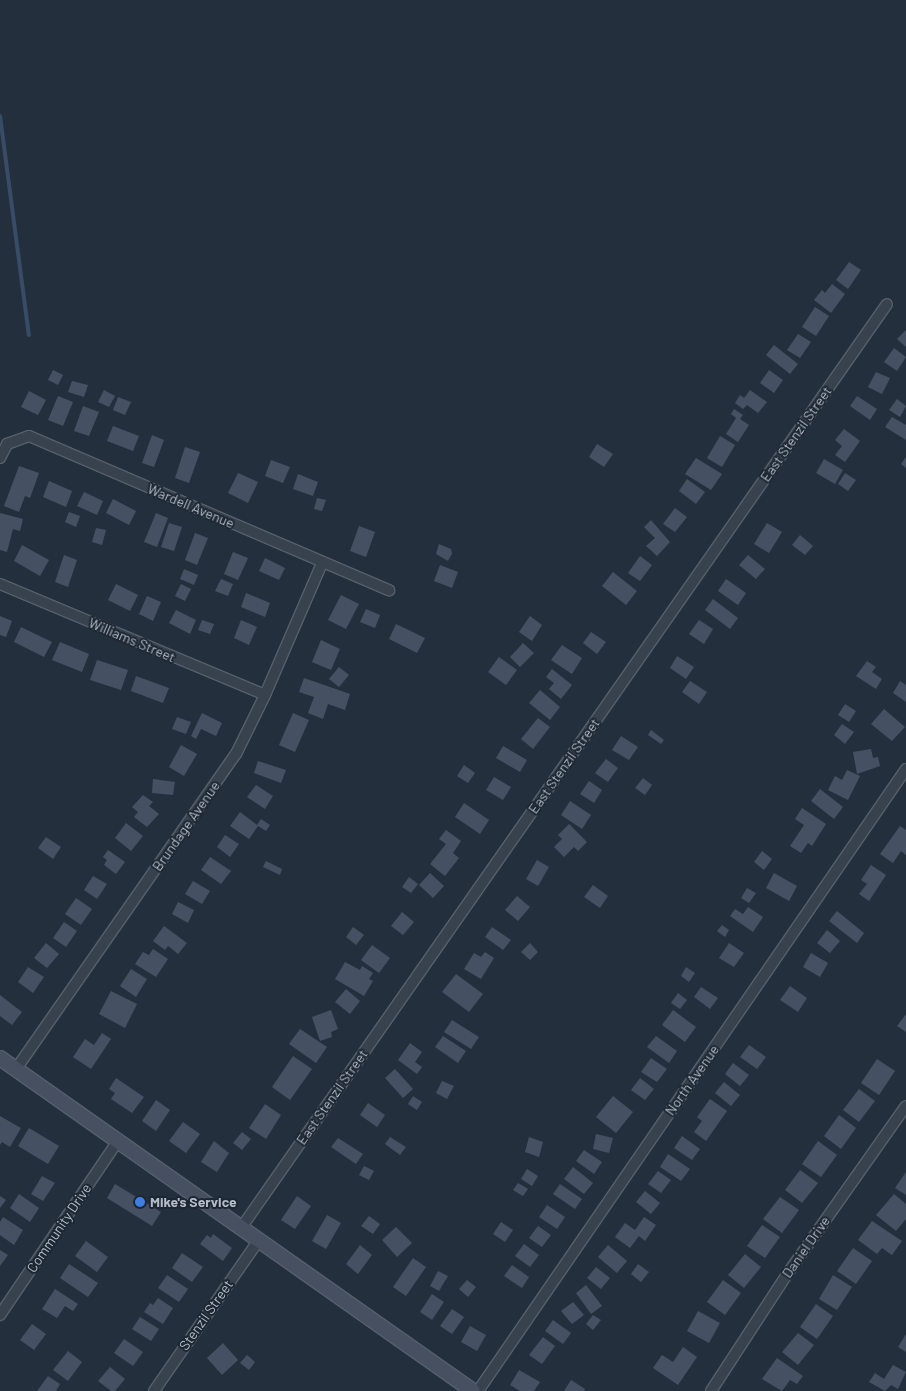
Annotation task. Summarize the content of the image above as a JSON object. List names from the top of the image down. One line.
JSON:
{"streets":{"street":["East Stenzil Street","Wardell Avenue","Williams Street","Brundage Avenue","North Avenue","Community Drive","Daniel Drive","Stenzil Street"]},"crossings":[["Wardell Avenue","Brundage Avenue"],["Williams Street","Brundage Avenue"]],"places":["Mike's Service"]}
